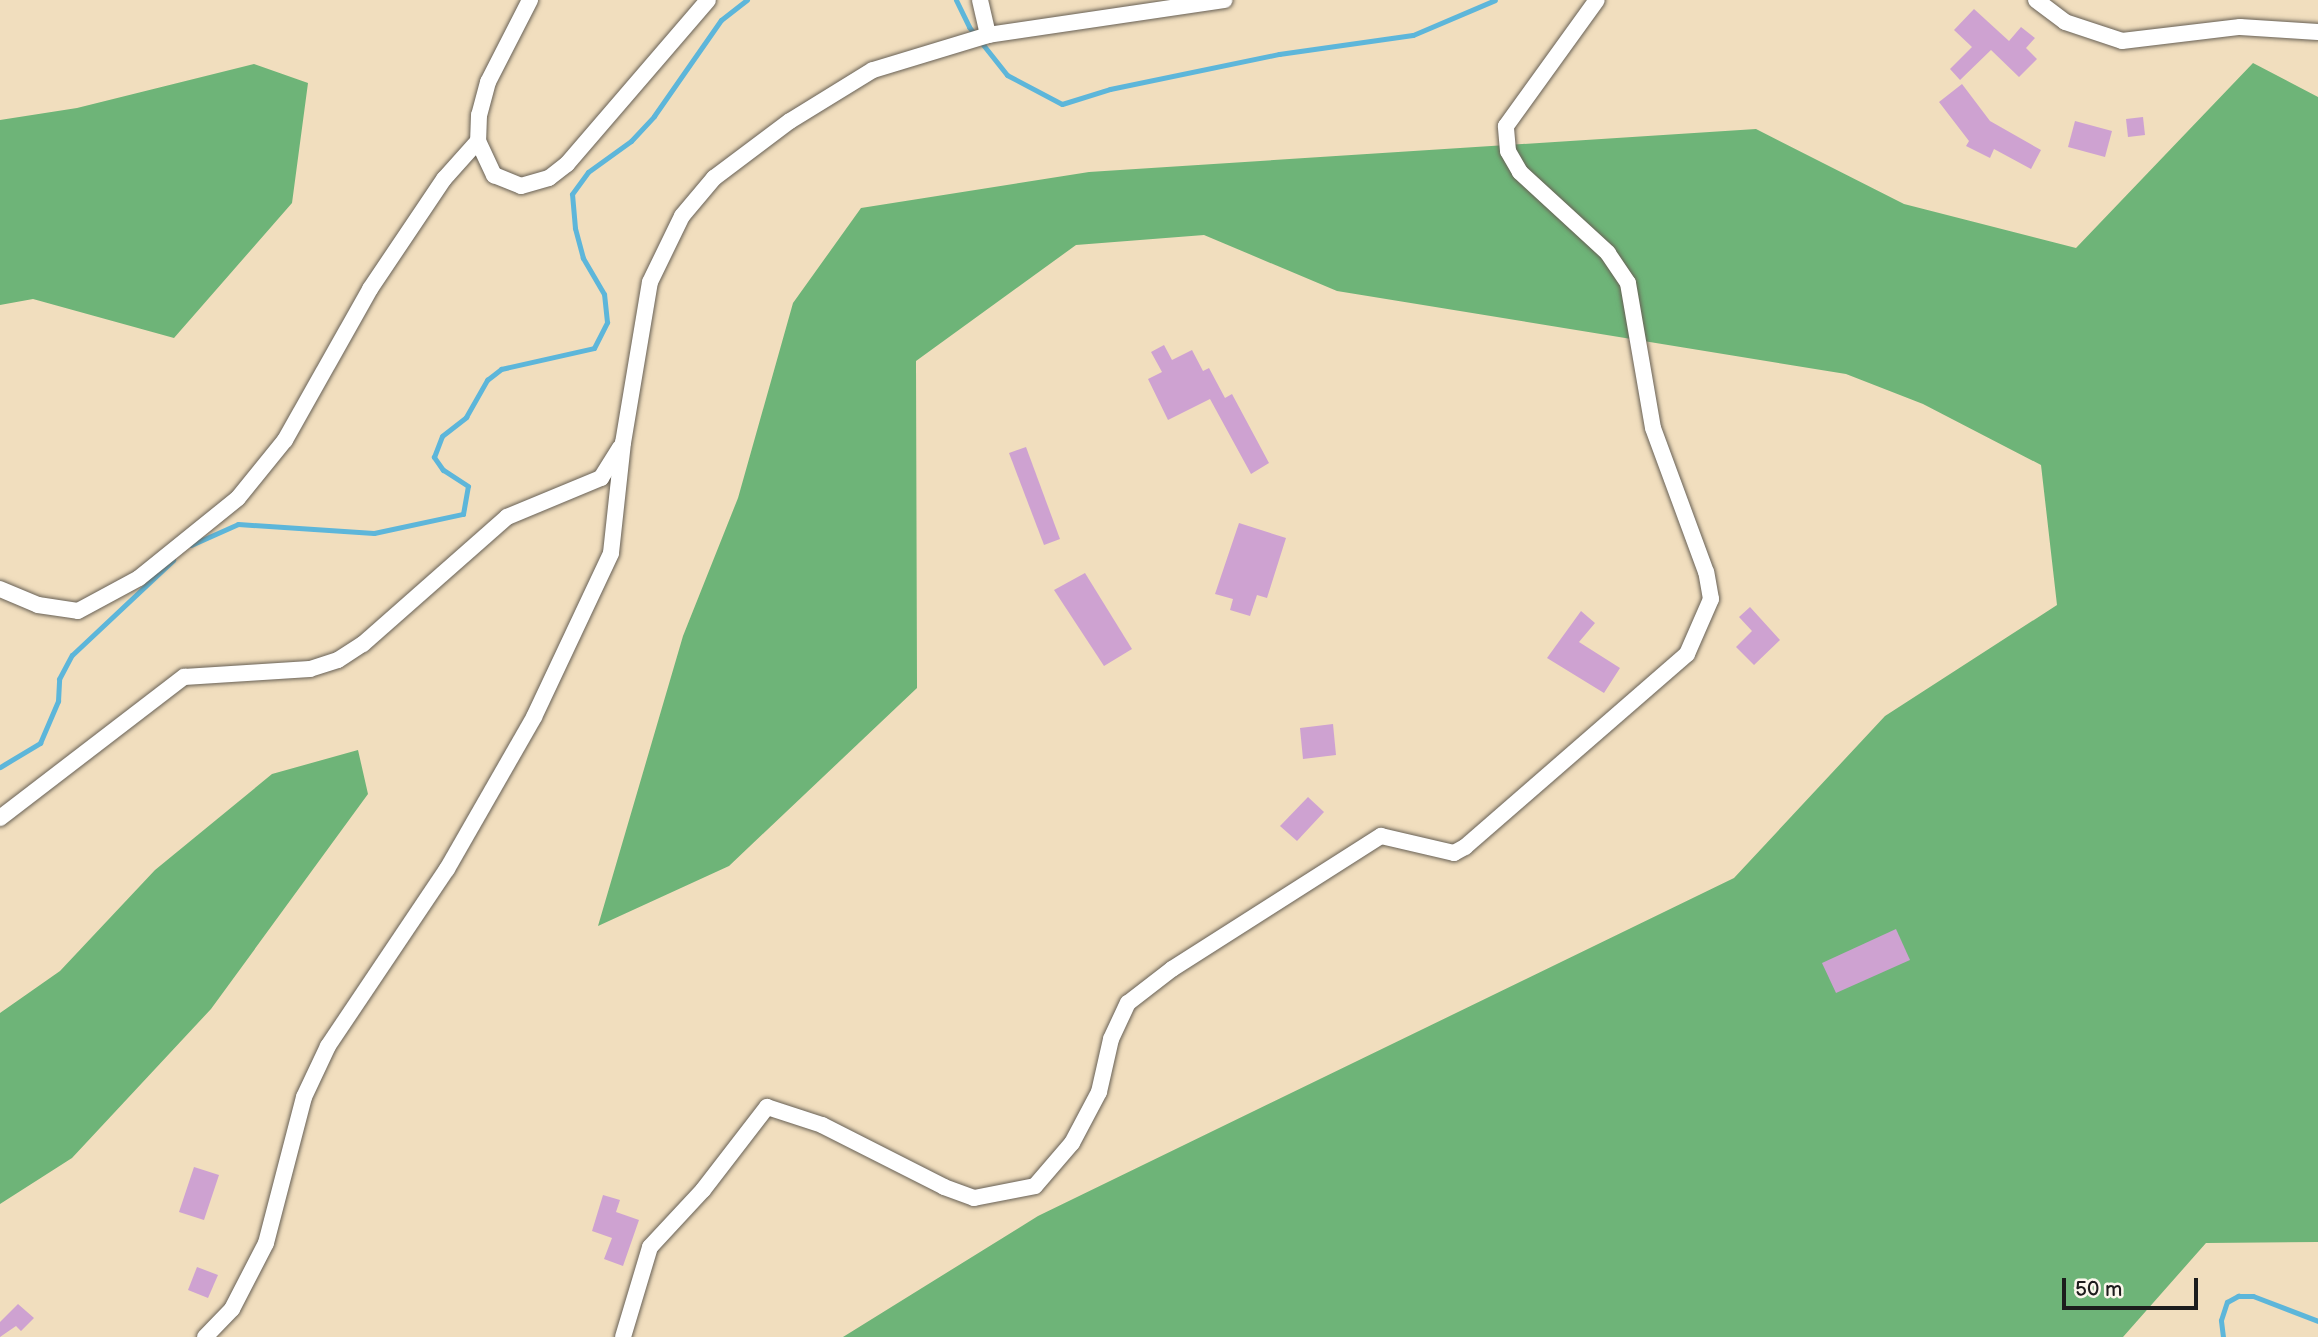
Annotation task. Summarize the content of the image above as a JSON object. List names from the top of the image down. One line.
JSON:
{"scale_bar":"50 m"}
